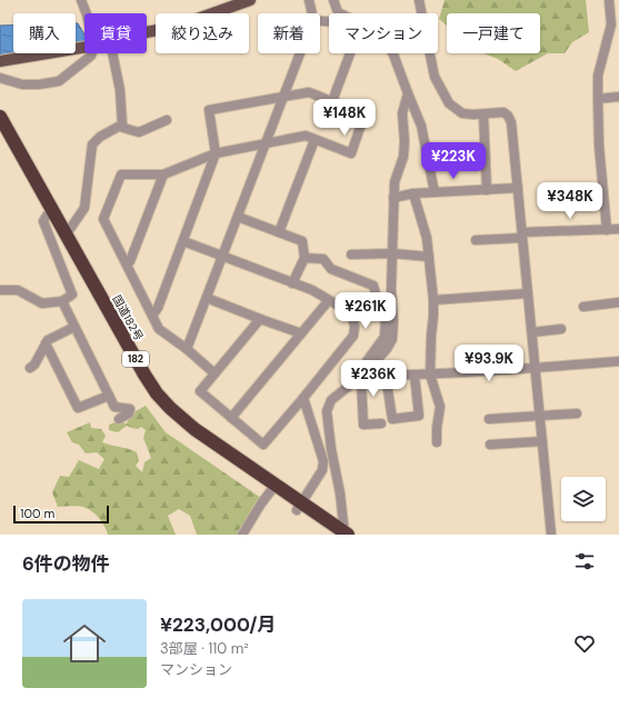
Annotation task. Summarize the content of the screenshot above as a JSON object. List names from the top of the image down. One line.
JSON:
{"streets":{"highway":["国道182号","182"]},"scale_bar":"100 m","page":{"chip":["購入","賃貸","絞り込み","新着","マンション","一戸建て"],"price":["¥148K","¥223K","¥348K","¥261K","¥93.9K","¥236K"],"scale":"100 m","heading":"6件の物件","list":[{"name":"¥223,000/月","note":"3部屋 · 110 m² · マンション"}]}}
